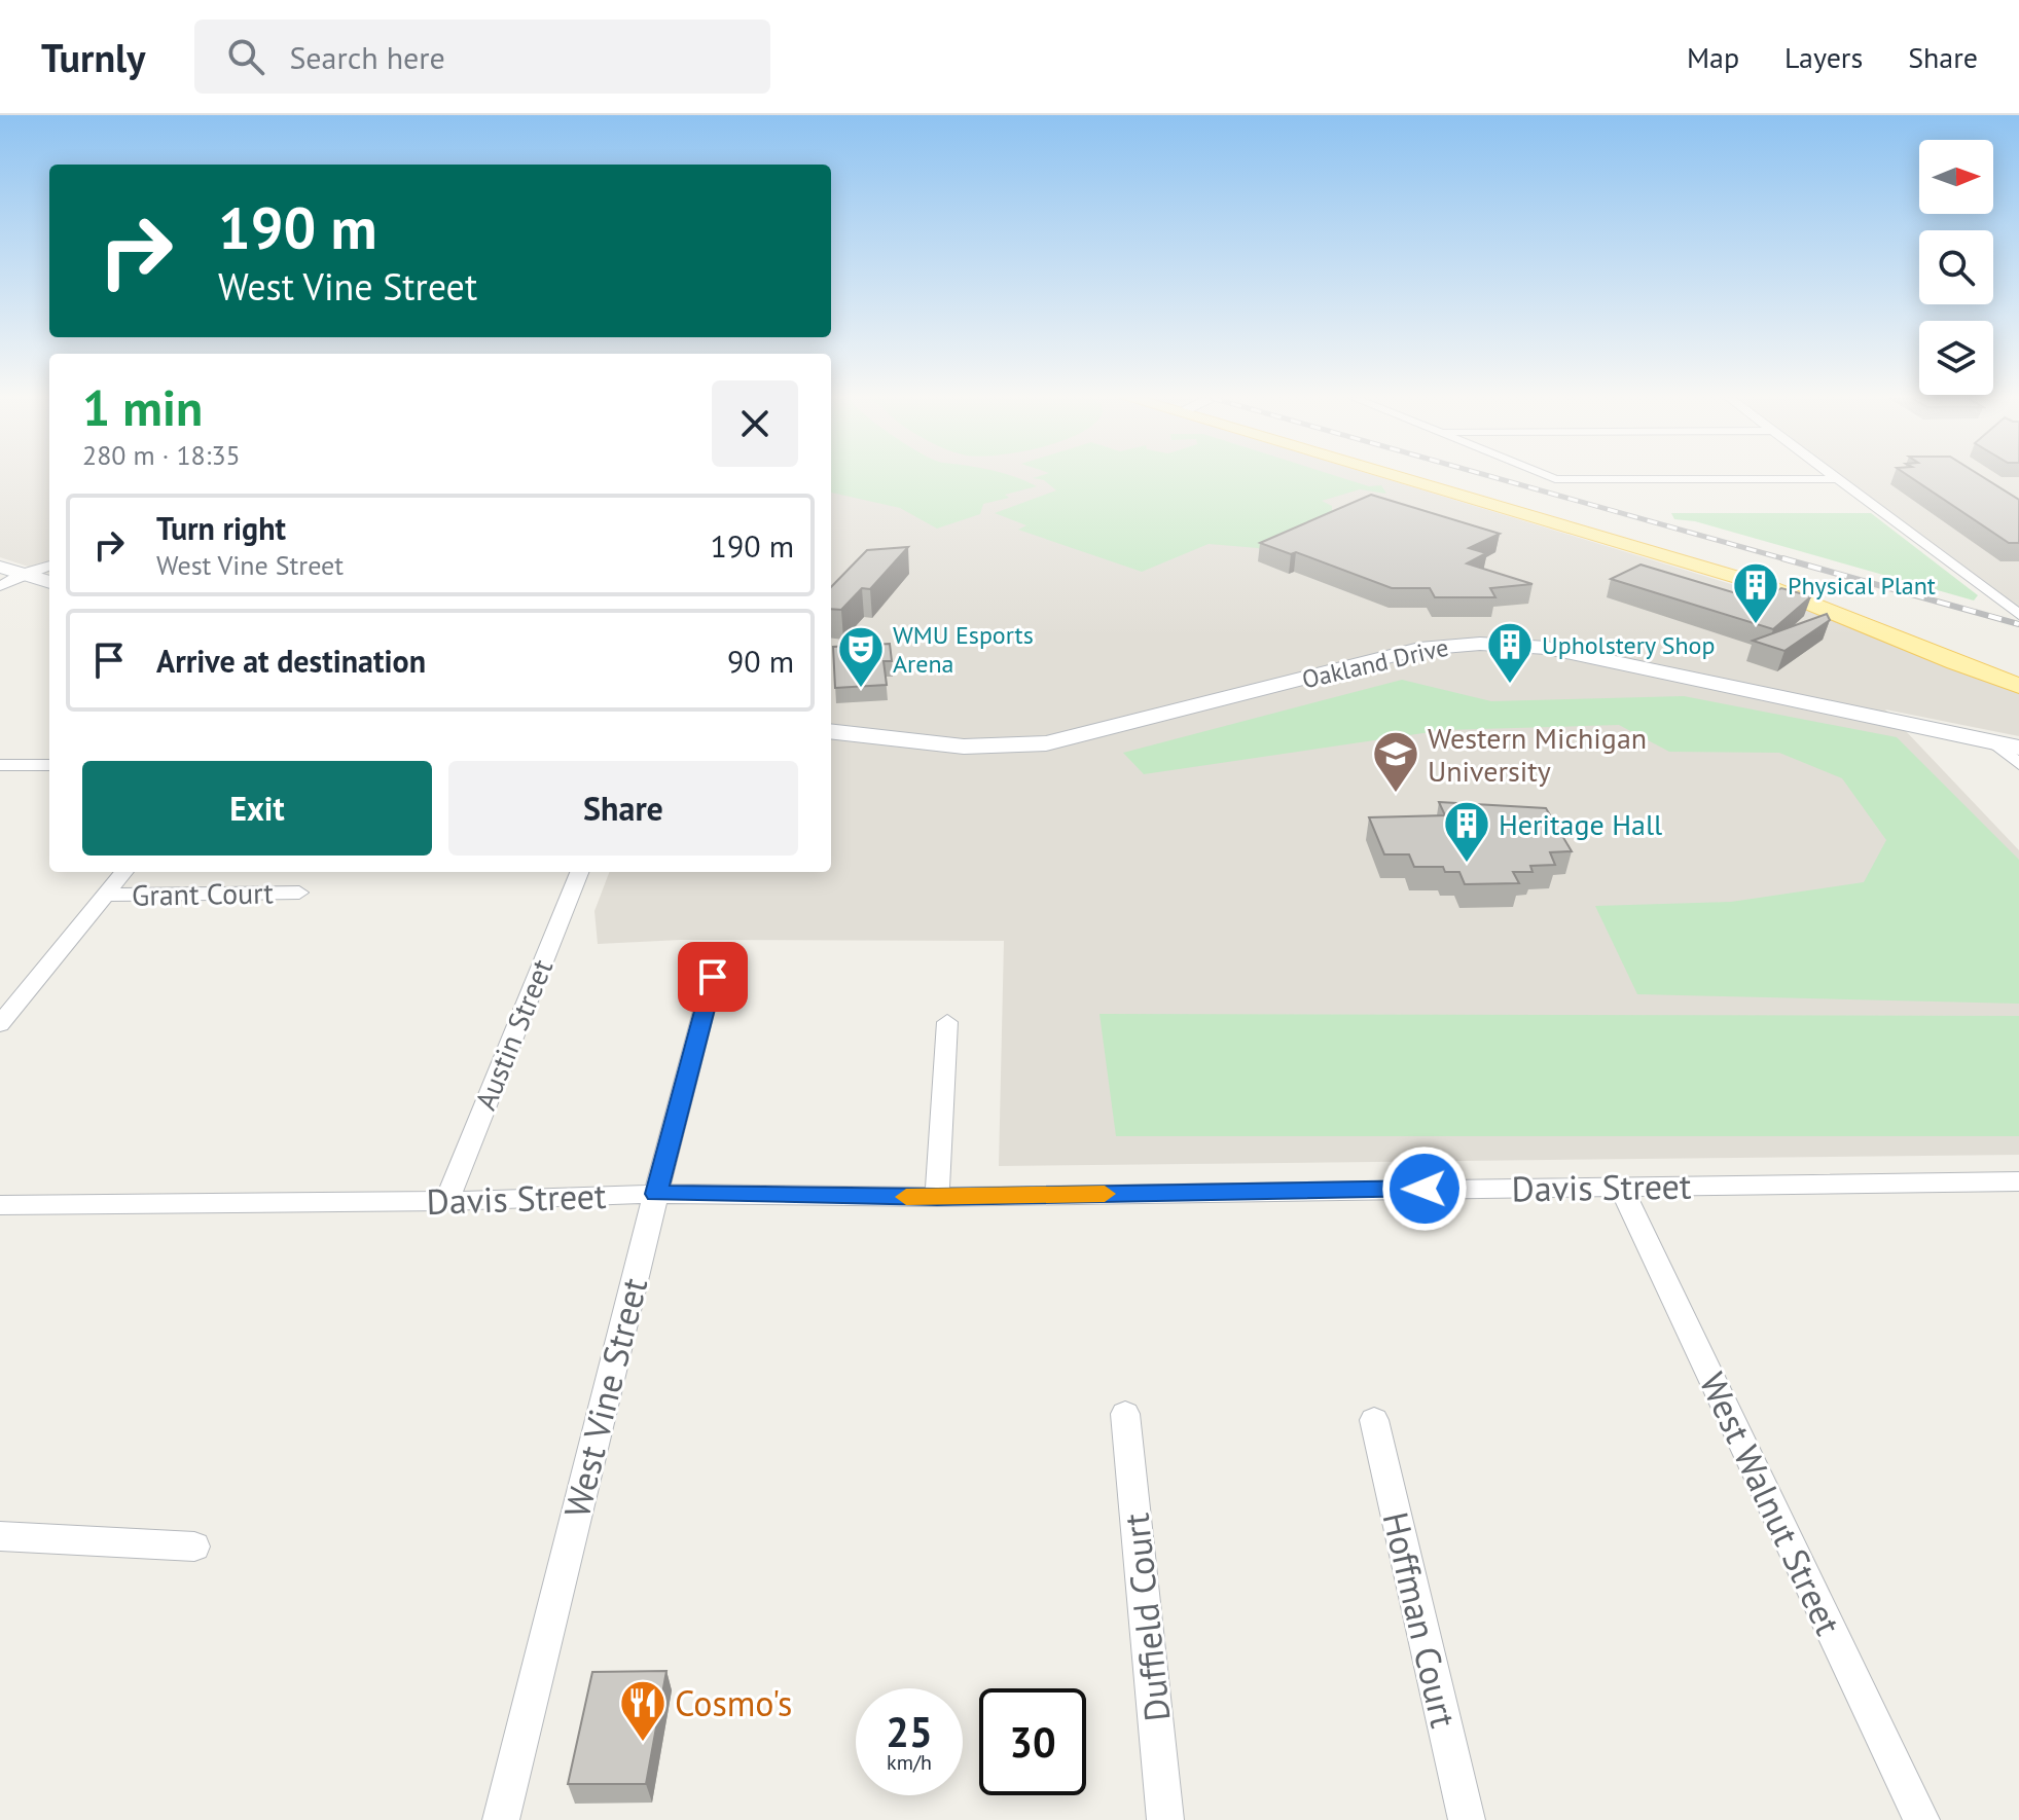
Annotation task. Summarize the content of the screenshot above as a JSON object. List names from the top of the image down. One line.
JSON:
{"streets":{"main road":["Oakland Drive"],"street":["Grant Court","Austin Street","Davis Street","West Vine Street","West Walnut Street","Duffield Court","Hoffman Court"]},"crossings":[["Austin Street","Davis Street"],["Davis Street","West Vine Street"],["Davis Street","West Walnut Street"]],"places":{"building":["Physical Plant","Upholstery Shop","Heritage Hall"],"theatre":["WMU Esports Arena"],"school or university":["Western Michigan University"],"restaurant":["Cosmo's"]},"north":"right","page":{"header":"Turnly","search":"Search here","nav":["Map","Layers","Share"],"turn":["190 m","West Vine Street"],"heading":["1 min","280 m · 18:35"],"list":[{"name":"Turn right","note":"West Vine Street","value":"190 m"},{"name":"Arrive at destination","value":"90 m"}],"buttons":["Exit","Share"],"speed":"25 km/h","limit":"30"}}
